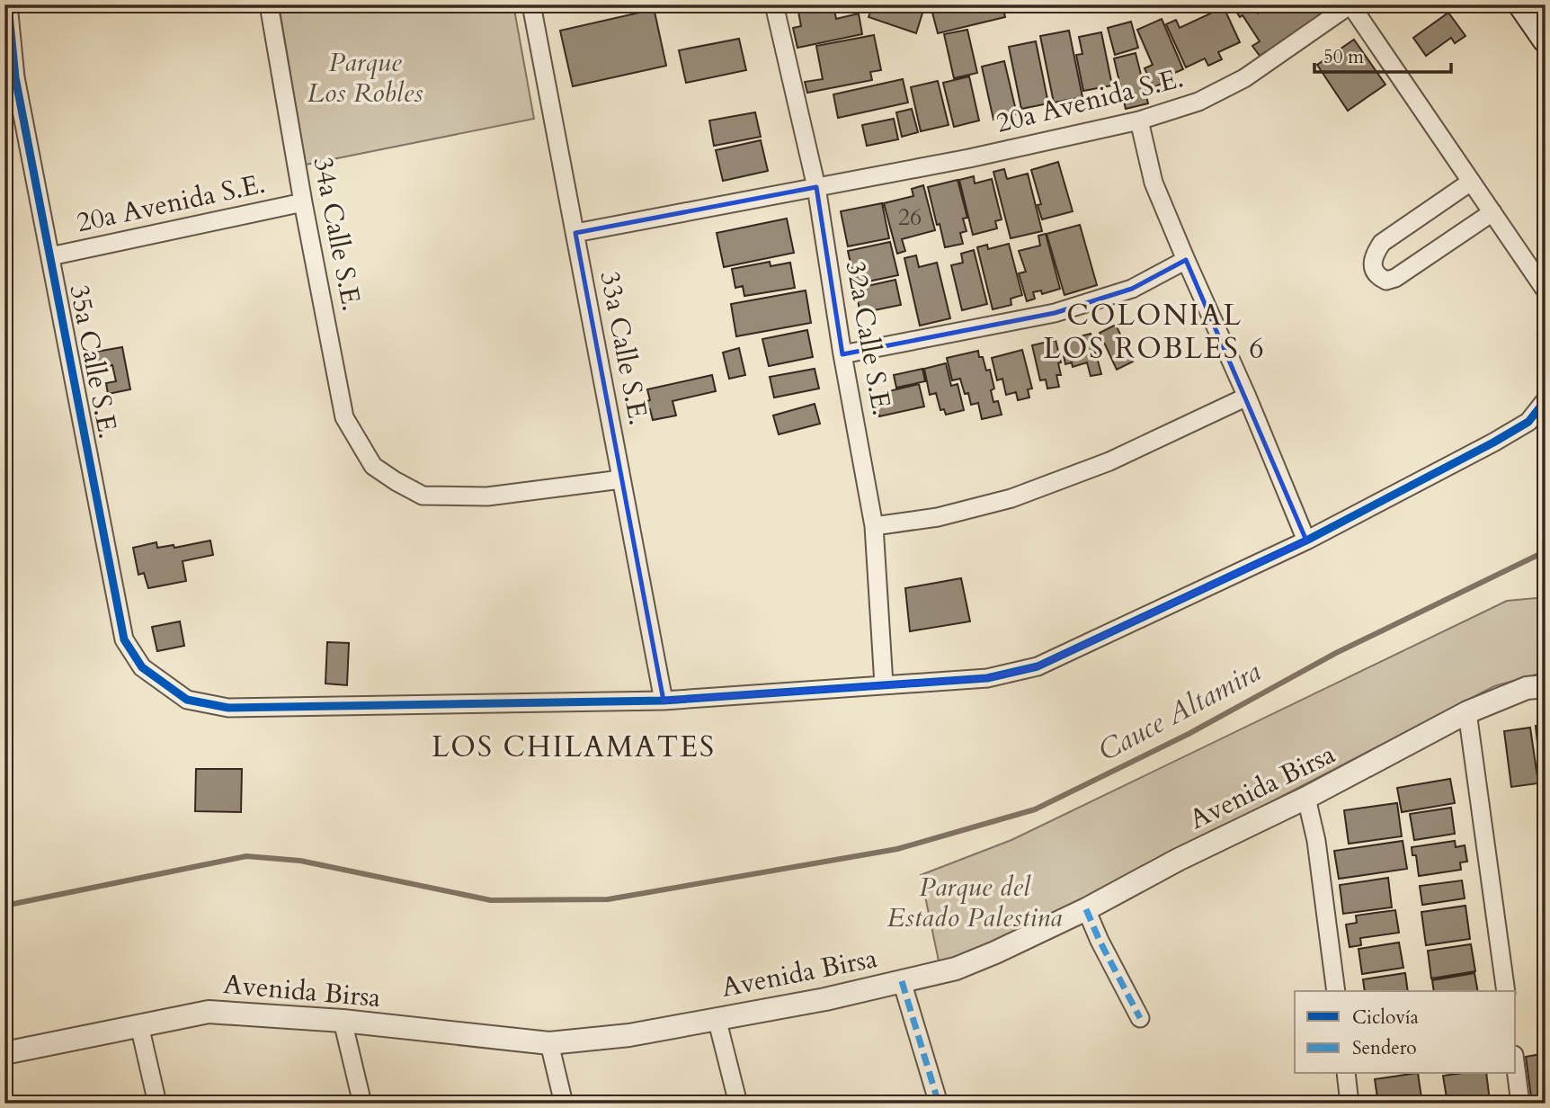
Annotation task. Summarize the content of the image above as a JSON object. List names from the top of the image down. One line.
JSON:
{"streets":{"street":["20a Avenida S.E.","34a Calle S.E.","32a Calle S.E.","33a Calle S.E.","35a Calle S.E.","Avenida Birsa"]},"crossings":[["20a Avenida S.E.","34a Calle S.E."],["20a Avenida S.E.","32a Calle S.E."],["20a Avenida S.E.","33a Calle S.E."],["20a Avenida S.E.","35a Calle S.E."],["34a Calle S.E.","33a Calle S.E."],["33a Calle S.E.","35a Calle S.E."]],"districts":["COLONIAL LOS ROBLES 6","LOS CHILAMATES"],"water":["Cauce Altamira"],"parks":["Parque Los Robles","Parque del Estado Palestina"],"house_numbers":["26"],"legend":["Ciclovía","Sendero"],"scale_bar":"50 m"}
